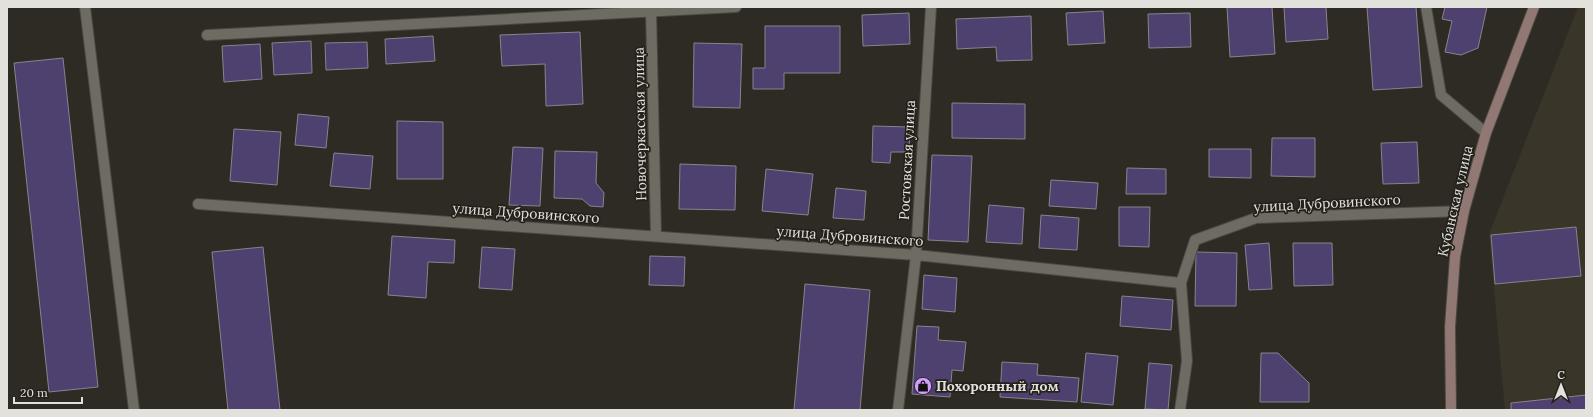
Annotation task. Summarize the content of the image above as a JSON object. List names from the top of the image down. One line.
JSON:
{"streets":{"main road":["Кубанская улица"],"street":["Новочеркасская улица","Ростовская улица","улица Дубровинского"]},"crossings":[["Новочеркасская улица","улица Дубровинского"],["Ростовская улица","улица Дубровинского"],["Кубанская улица","улица Дубровинского"]],"places":{"shop":["Похоронный дом"]},"scale_bar":"20 m","north":"top"}
